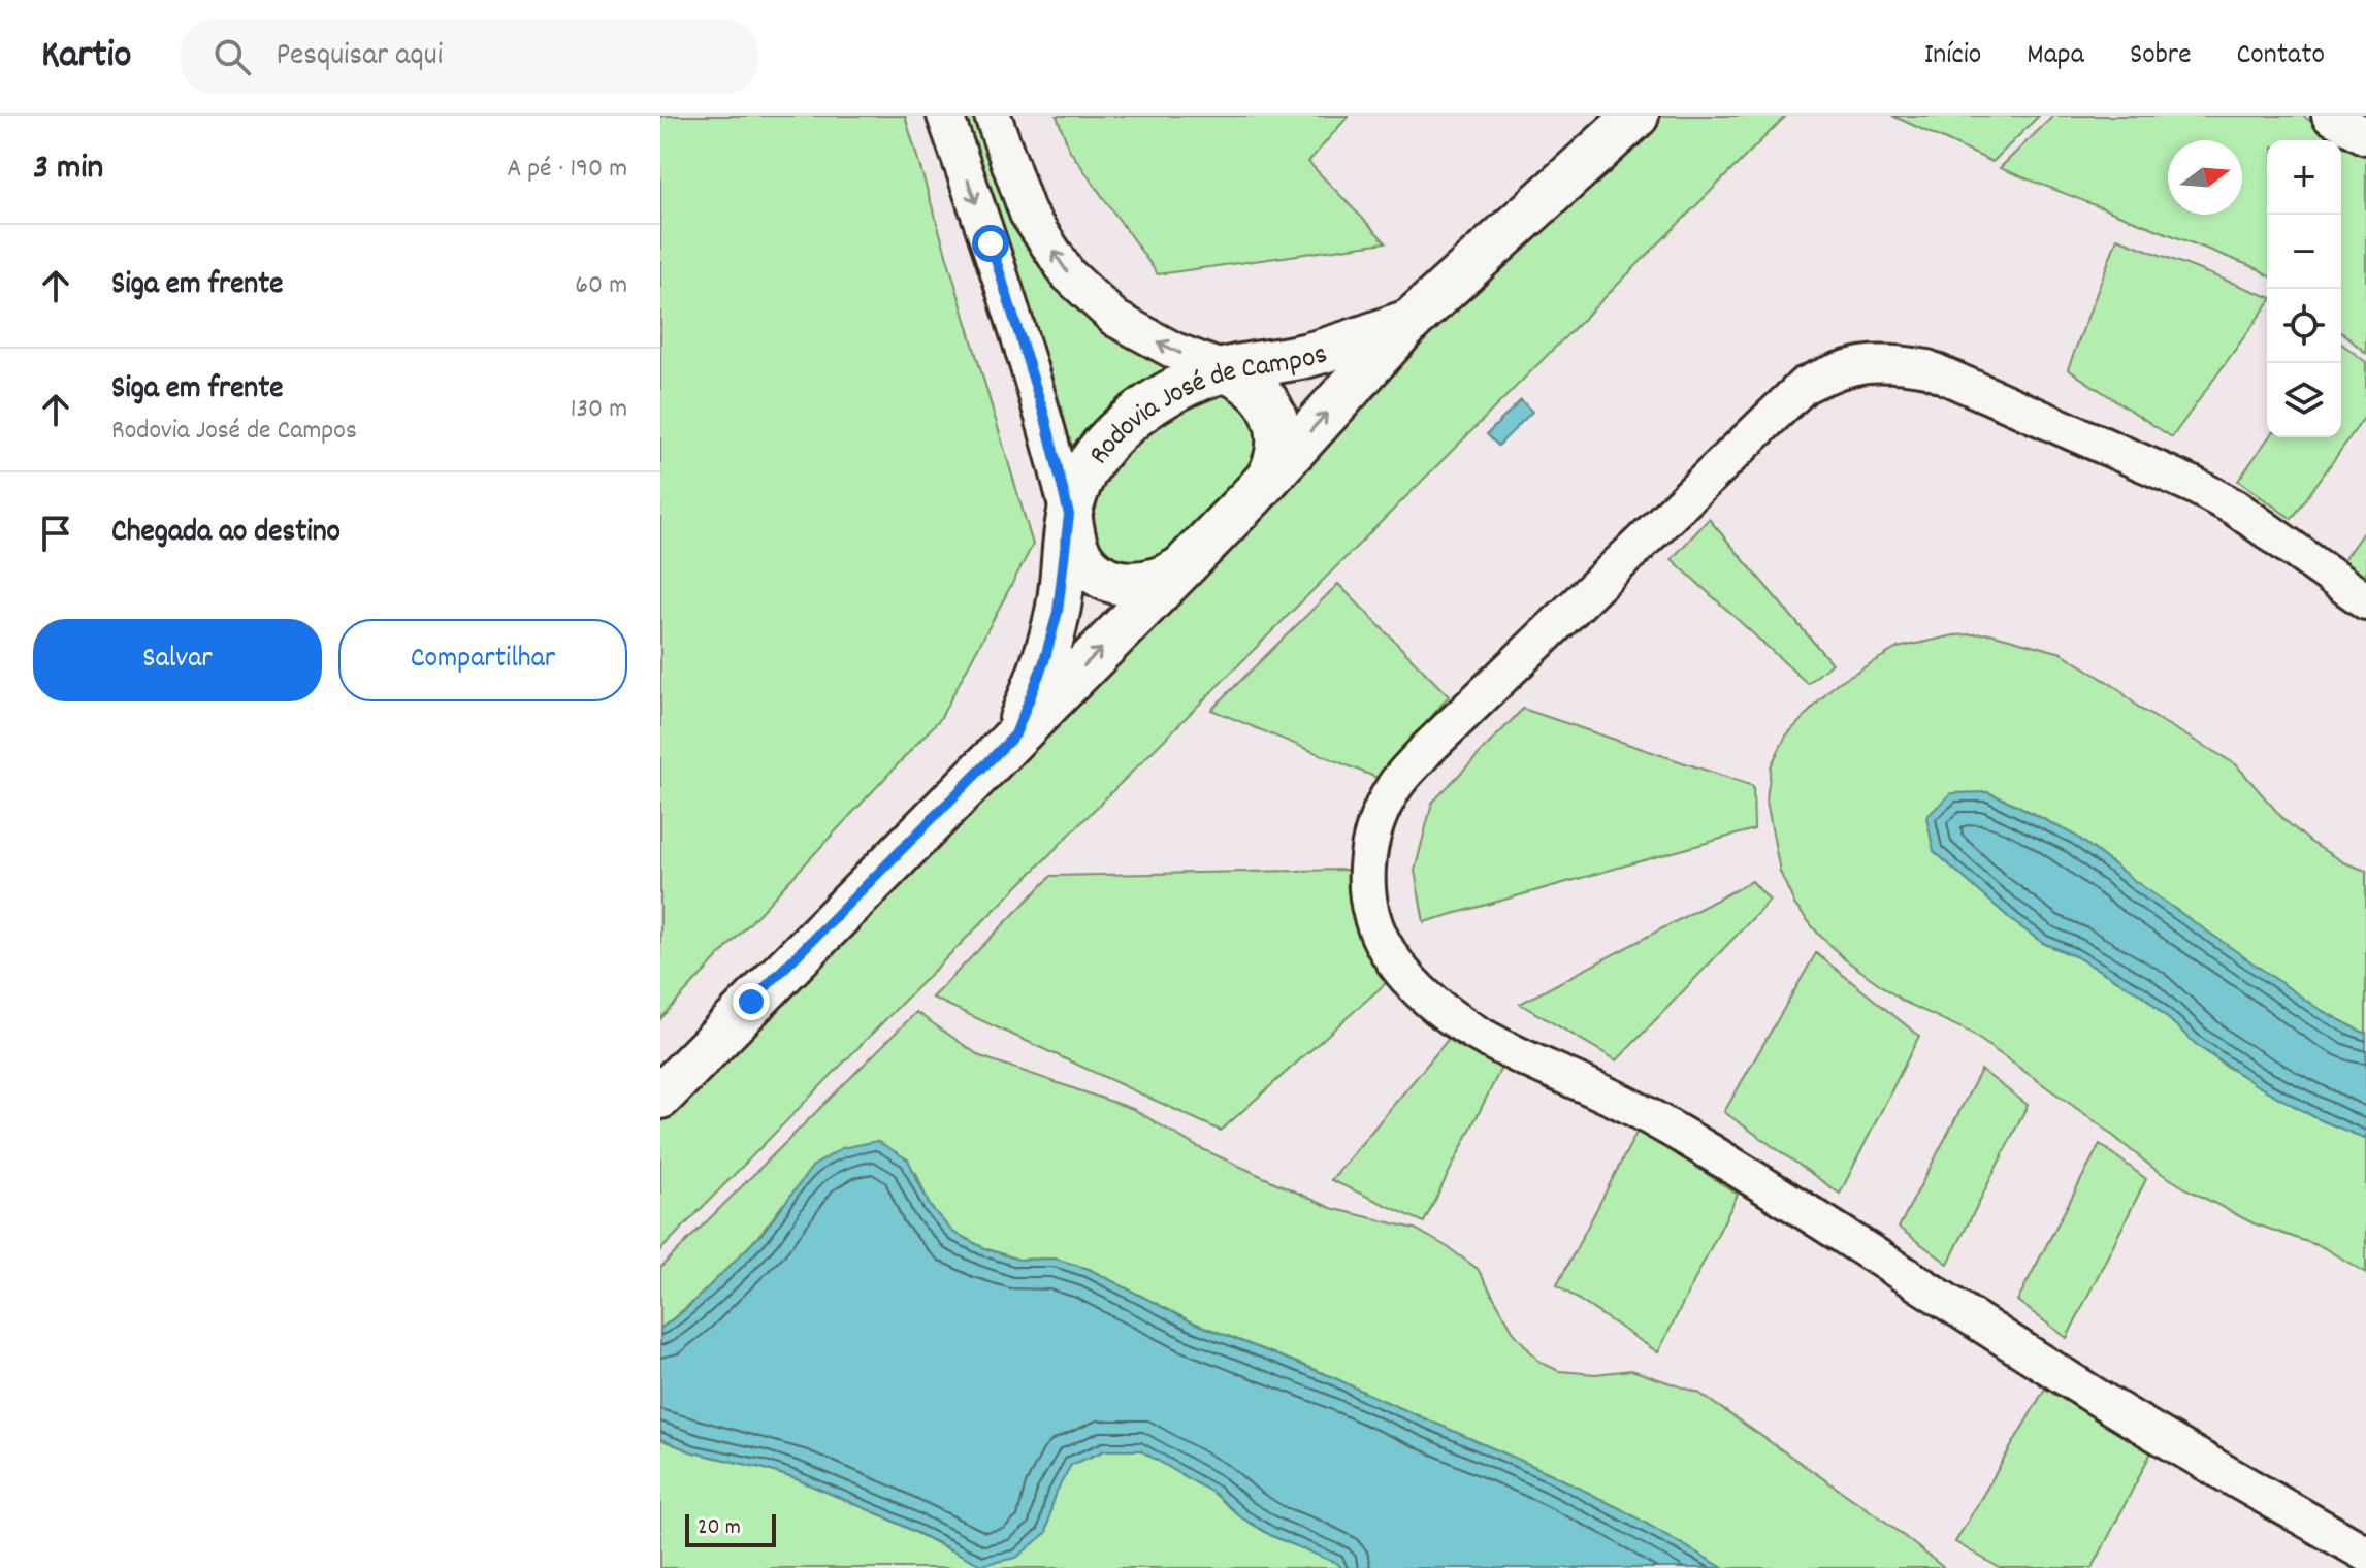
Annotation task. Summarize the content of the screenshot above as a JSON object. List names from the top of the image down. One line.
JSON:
{"streets":{"main road":["Rodovia José de Campos"]},"scale_bar":"20 m","north":"right","page":{"header":"Kartio","search":"Pesquisar aqui","nav":["Início","Mapa","Sobre","Contato"],"heading":["3 min","A pé · 190 m"],"map_buttons":["+","−"],"list":[["Siga em frente","60 m"],["Siga em frente","Rodovia José de Campos","130 m"],"Chegada ao destino"],"buttons":["Salvar","Compartilhar"],"scale":"20 m"}}
